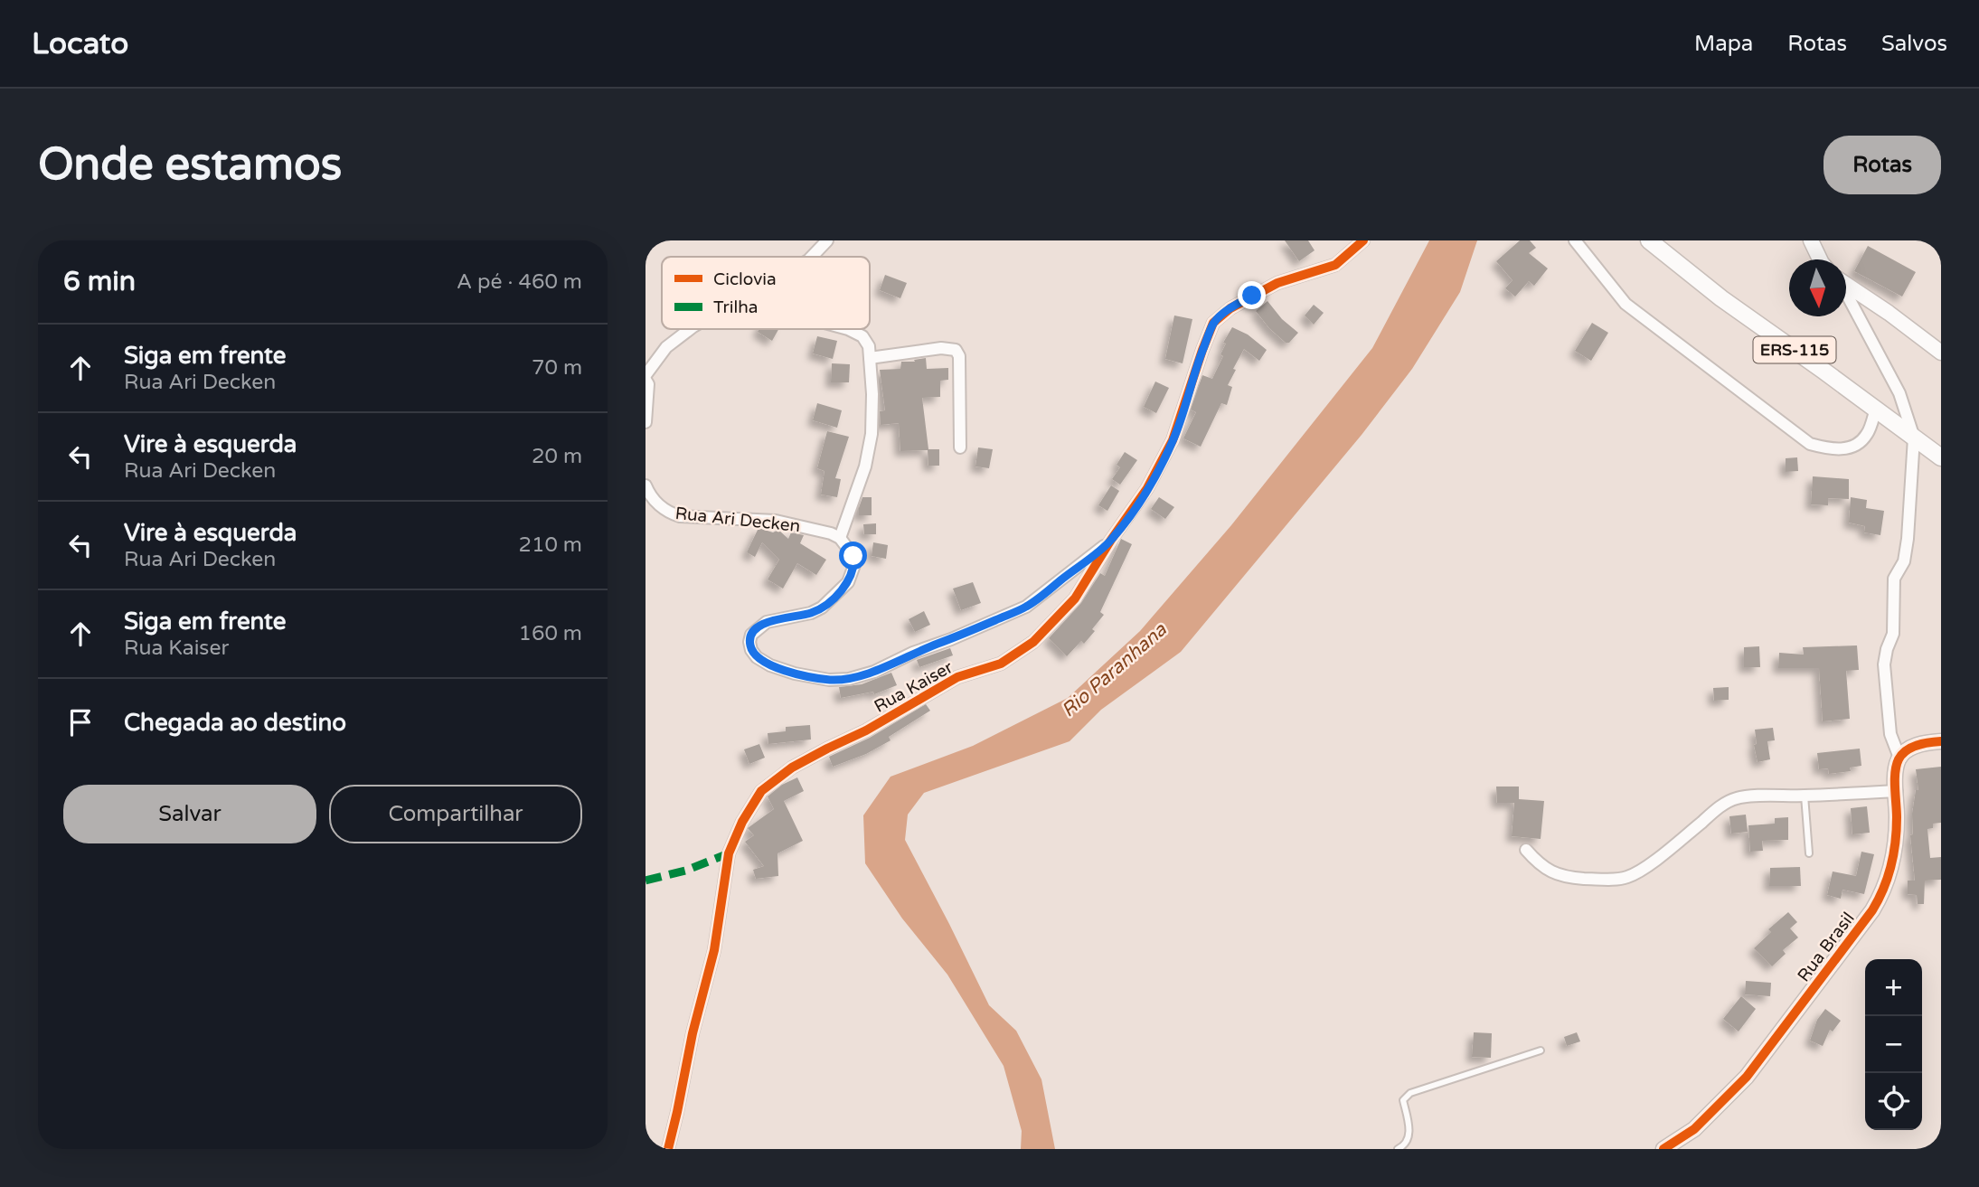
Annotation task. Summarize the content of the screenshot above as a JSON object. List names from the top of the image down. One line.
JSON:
{"streets":{"main road":["ERS-115"],"street":["Rua Ari Decken","Rua Kaiser","Rua Brasil"]},"water":["Rio Paranhana"],"legend":["Ciclovia","Trilha"],"north":"bottom","page":{"header":"Locato","nav":["Mapa","Rotas","Salvos"],"buttons":["Rotas",["Salvar","Compartilhar"]],"title":"Onde estamos","heading":["6 min","A pé · 460 m"],"list":[["Siga em frente","Rua Ari Decken","70 m"],["Vire à esquerda","Rua Ari Decken","20 m"],["Vire à esquerda","Rua Ari Decken","210 m"],["Siga em frente","Rua Kaiser","160 m"],"Chegada ao destino"],"map_buttons":["+","−"]}}
